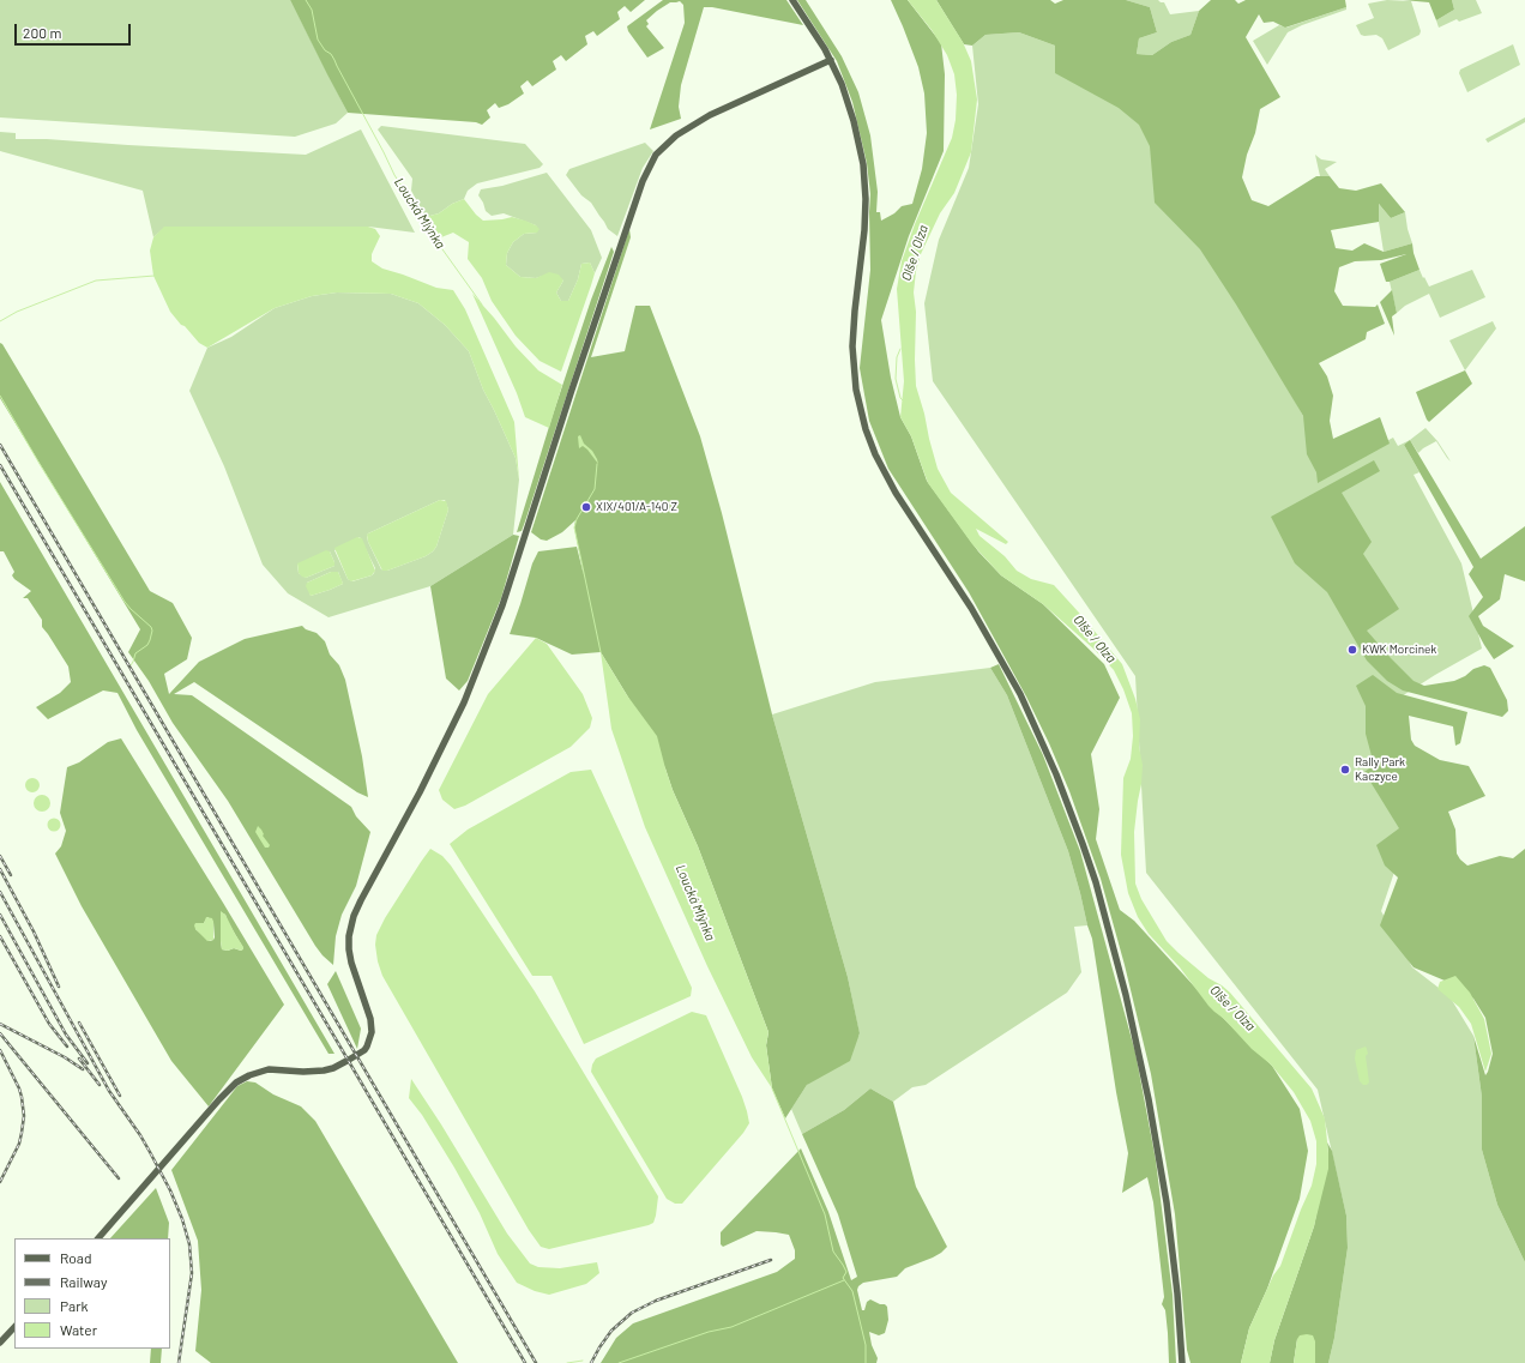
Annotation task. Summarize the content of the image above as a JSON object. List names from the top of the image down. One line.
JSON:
{"water":["Loucká Mlýnka","Olše / Olza"],"places":["XIX/401/A-140 Z","KWK Morcinek","Rally Park Kaczyce"],"legend":["Road","Railway","Park","Water"],"scale_bar":"200 m"}
